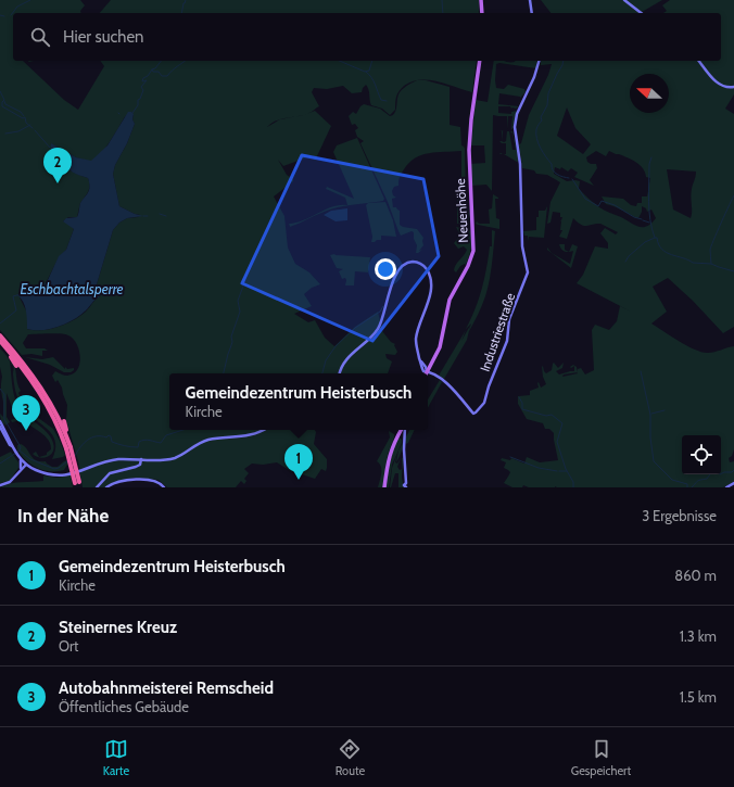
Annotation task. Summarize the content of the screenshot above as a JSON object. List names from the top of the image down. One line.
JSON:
{"streets":{"main road":["Neuenhöhe"],"street":["Industriestraße"]},"crossings":[["Neuenhöhe","Industriestraße"]],"water":["Eschbachtalsperre"],"north":"left","page":{"search":"Hier suchen","pins":["2","3","1"],"popup":["Gemeindezentrum Heisterbusch","Kirche"],"heading":["In der Nähe","3 Ergebnisse"],"list":[{"mark":"1","name":"Gemeindezentrum Heisterbusch","note":"Kirche","value":"860 m"},{"mark":"2","name":"Steinernes Kreuz","note":"Ort","value":"1.3 km"},{"mark":"3","name":"Autobahnmeisterei Remscheid","note":"Öffentliches Gebäude","value":"1.5 km"}],"nav":["Karte","Route","Gespeichert"]}}
